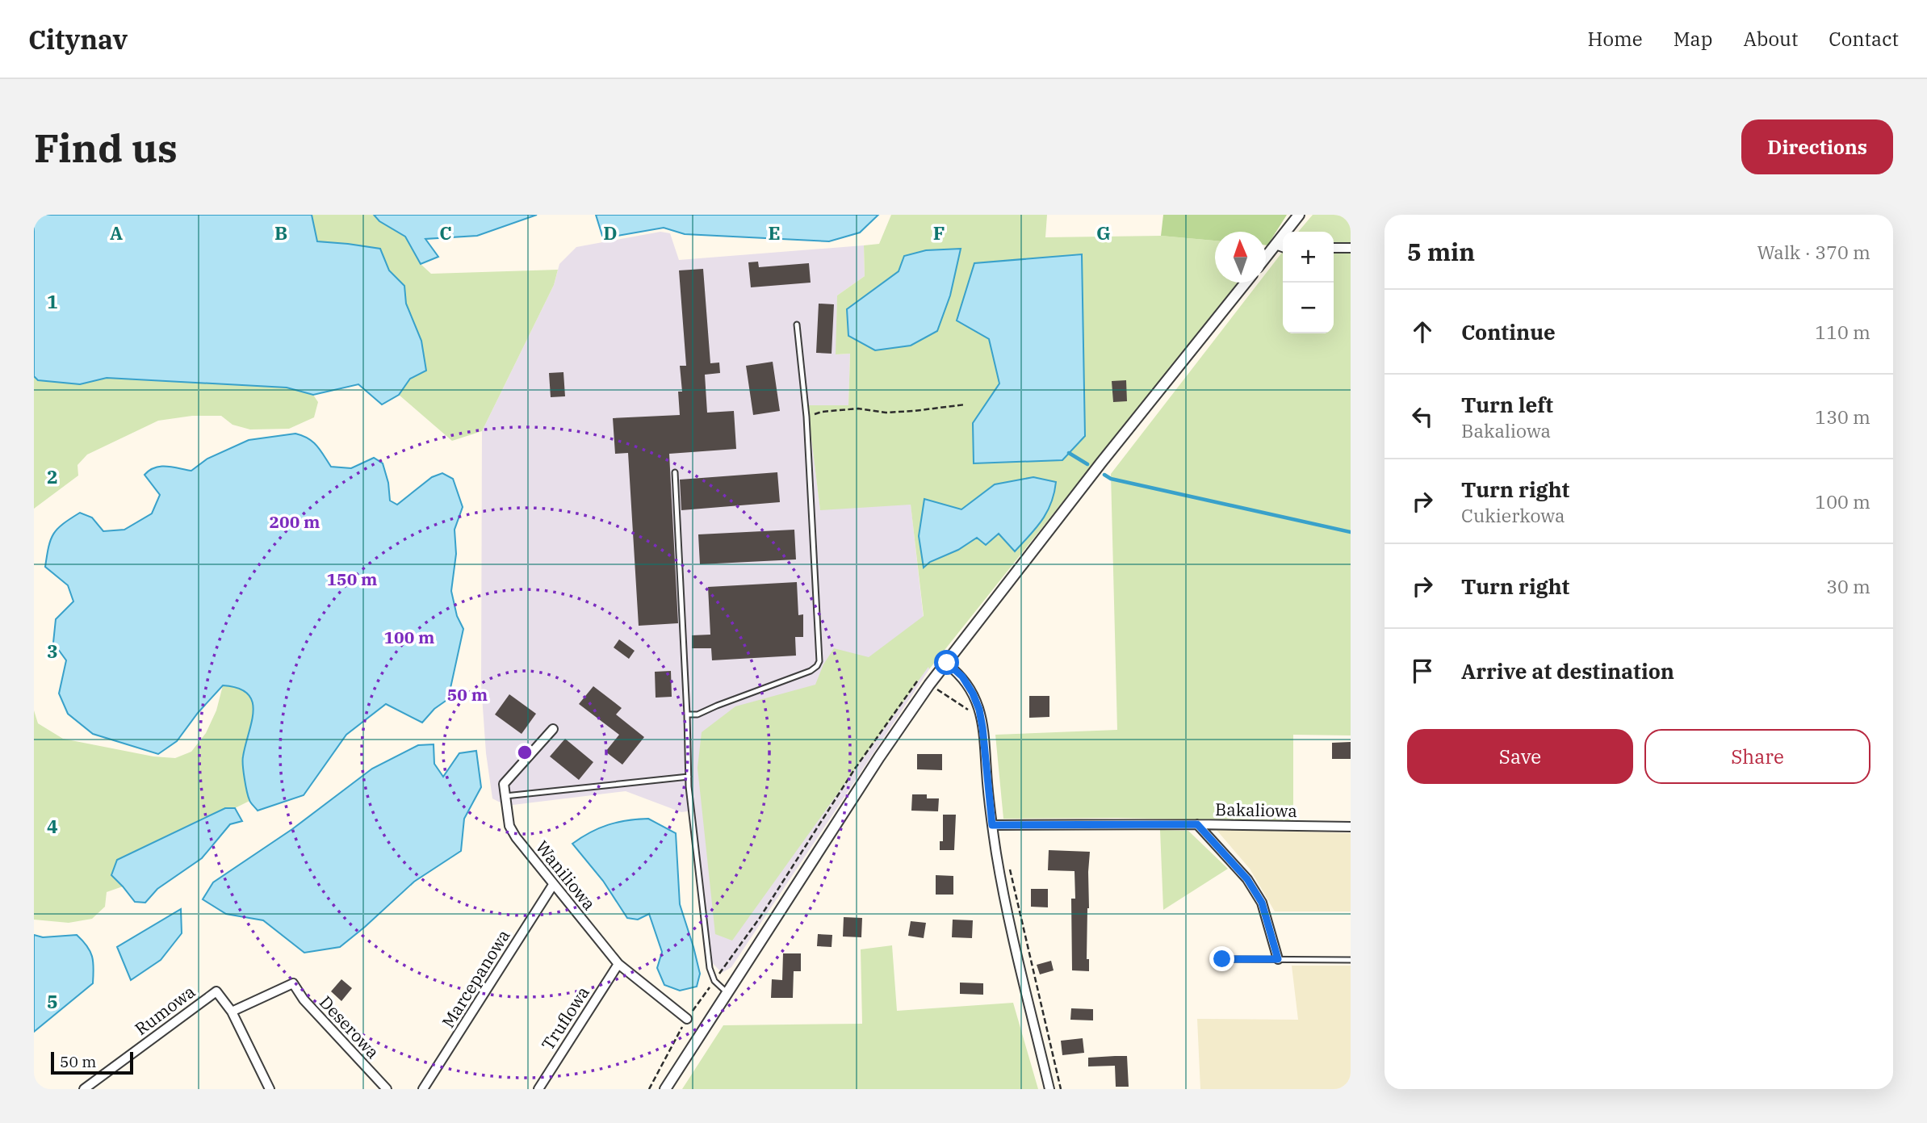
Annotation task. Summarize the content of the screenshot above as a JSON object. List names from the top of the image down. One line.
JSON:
{"streets":{"street":["Bakaliowa","Waniliowa","Marcepanowa","Rumowa","Truflowa","Deserowa"]},"crossings":[["Waniliowa","Marcepanowa"],["Waniliowa","Truflowa"],["Rumowa","Deserowa"]],"scale_bar":"50 m","north":"top","page":{"header":"Citynav","nav":["Home","Map","About","Contact"],"buttons":["Directions",["Save","Share"]],"title":"Find us","heading":["5 min","Walk · 370 m"],"map_buttons":["+","−"],"list":[["Continue","110 m"],["Turn left","Bakaliowa","130 m"],["Turn right","Cukierkowa","100 m"],["Turn right","30 m"],"Arrive at destination"],"scale":"50 m"},"grid":{"columns":["A","B","C","D","E","F","G"],"rows":["1","2","3","4","5"]},"rings":["200 m","150 m","100 m","50 m"]}
